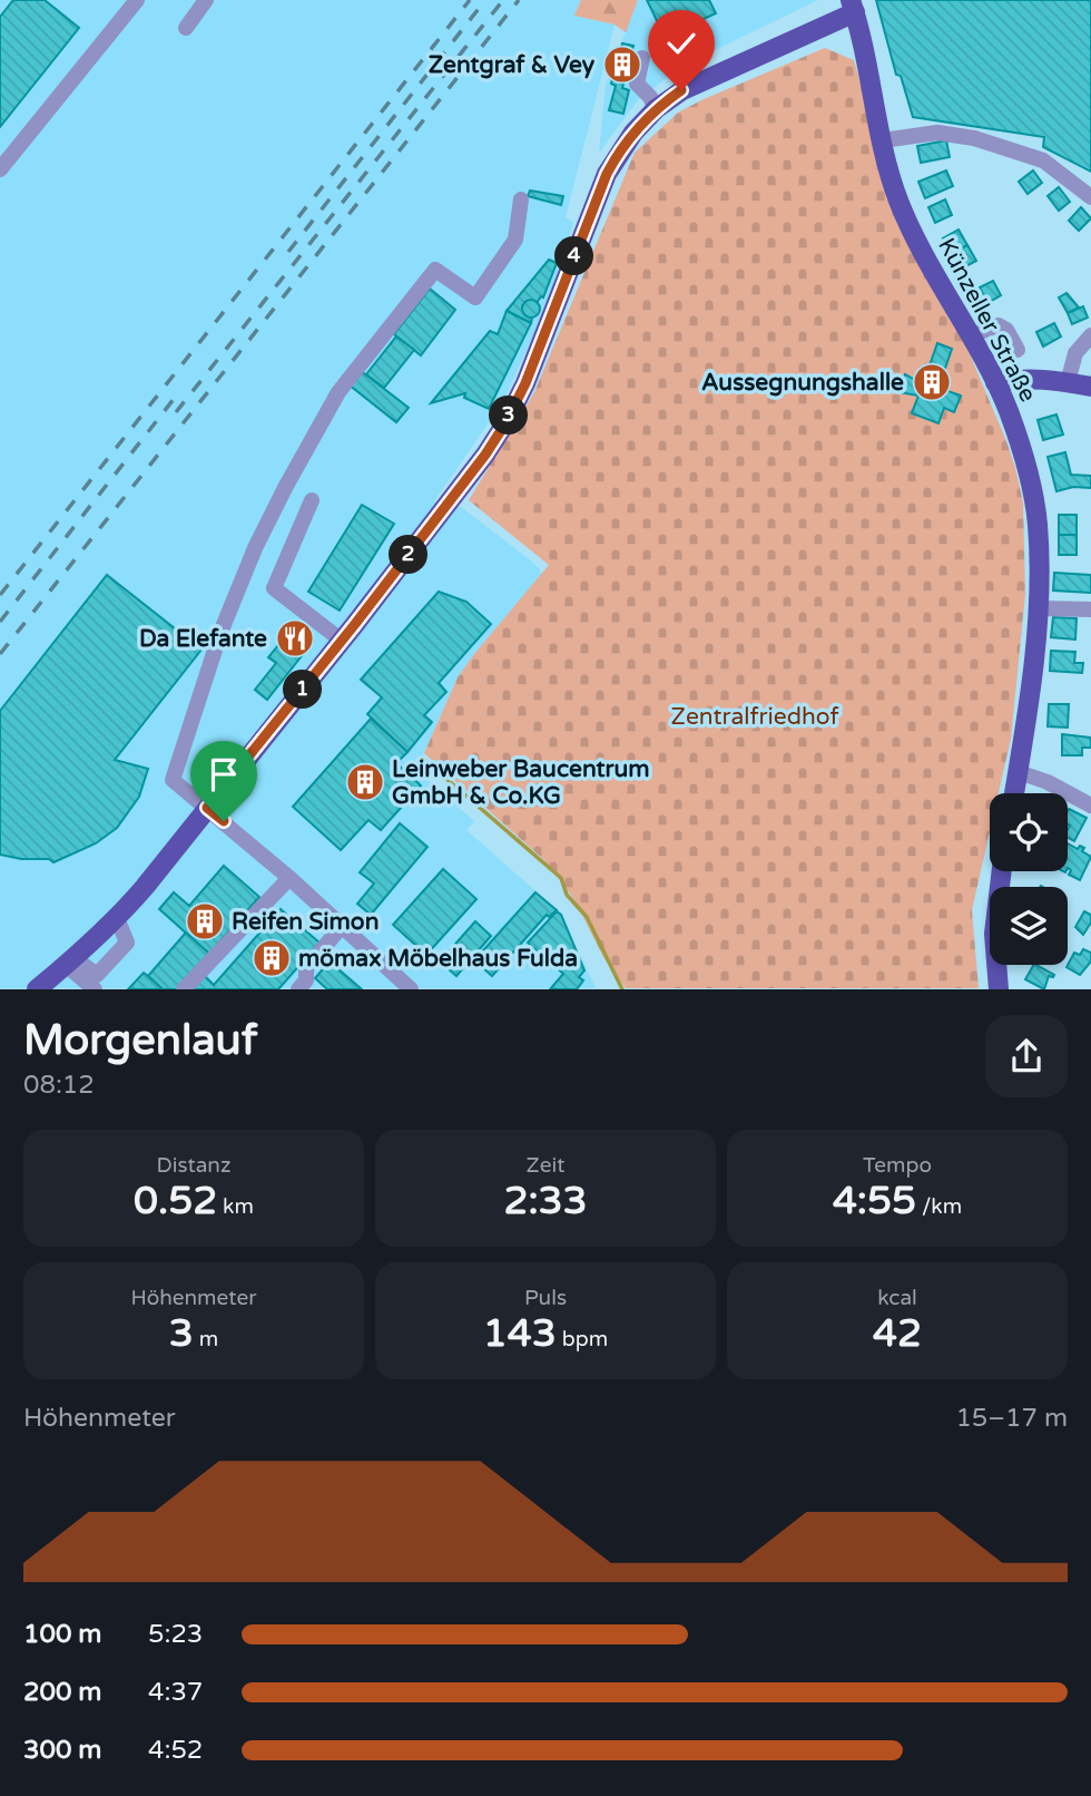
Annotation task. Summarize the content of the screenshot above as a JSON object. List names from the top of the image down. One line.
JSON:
{"streets":{"main road":["Künzeller Straße"]},"parks":["Zentralfriedhof"],"places":{"building":["Zentgraf & Vey","Aussegnungshalle","Leinweber Baucentrum GmbH & Co.KG","Reifen Simon","mömax Möbelhaus Fulda"],"restaurant":["Da Elefante"]},"page":{"pins":["4","3","2","1"],"heading":["Morgenlauf","08:12"],"stats":[["Distanz","0.52 km"],["Zeit","2:33"],["Tempo","4:55 /km"],["Höhenmeter","3 m"],["Puls","143 bpm"],["kcal","42"]],"chart":["Höhenmeter","15–17 m"],"list":[{"name":"100 m","note":"5:23"},{"name":"200 m","note":"4:37"},{"name":"300 m","note":"4:52"}]}}
